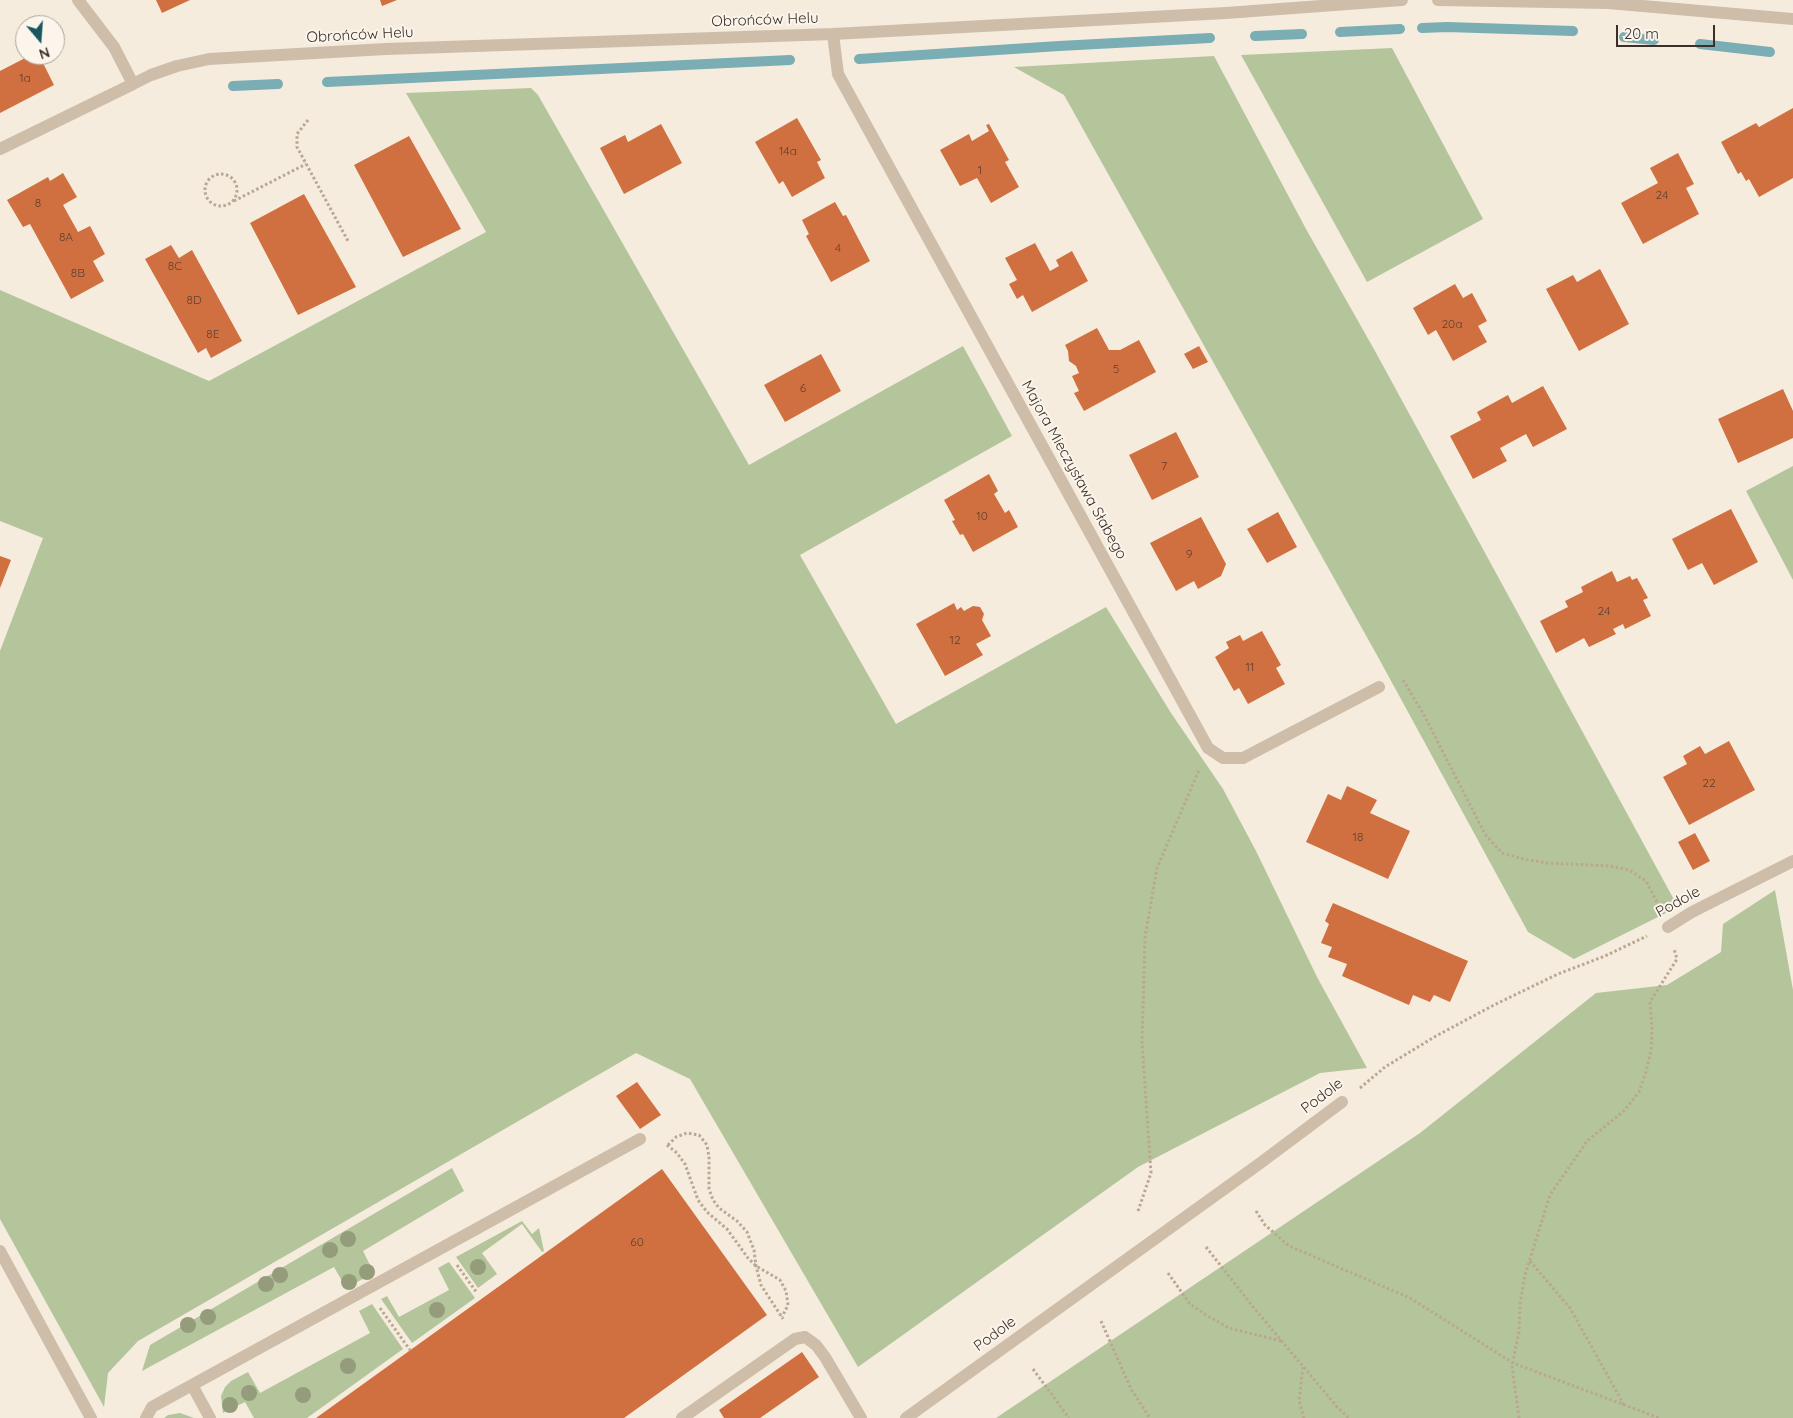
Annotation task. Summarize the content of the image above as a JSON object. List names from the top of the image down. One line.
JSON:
{"streets":{"street":["Obrońców Helu","Majora Mieczysława Słabego","Podole"]},"crossings":[["Obrońców Helu","Majora Mieczysława Słabego"]],"house_numbers":["1a","14a","1","24","8","8A","4","8C","8B","8D","20a","8E","5","6","7","10","9","24","12","11","22","18","60"],"scale_bar":"20 m","north":"bottom"}
